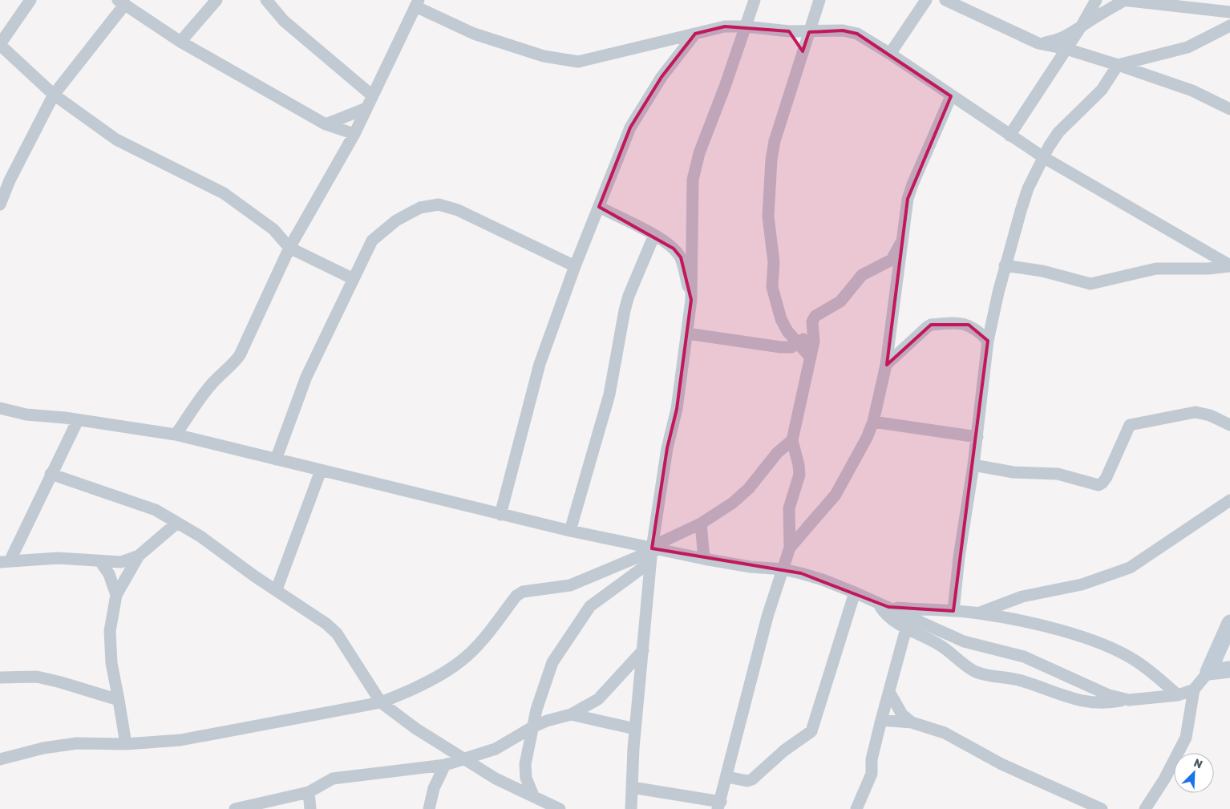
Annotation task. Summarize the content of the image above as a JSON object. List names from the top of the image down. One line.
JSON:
{"north":"top right"}
